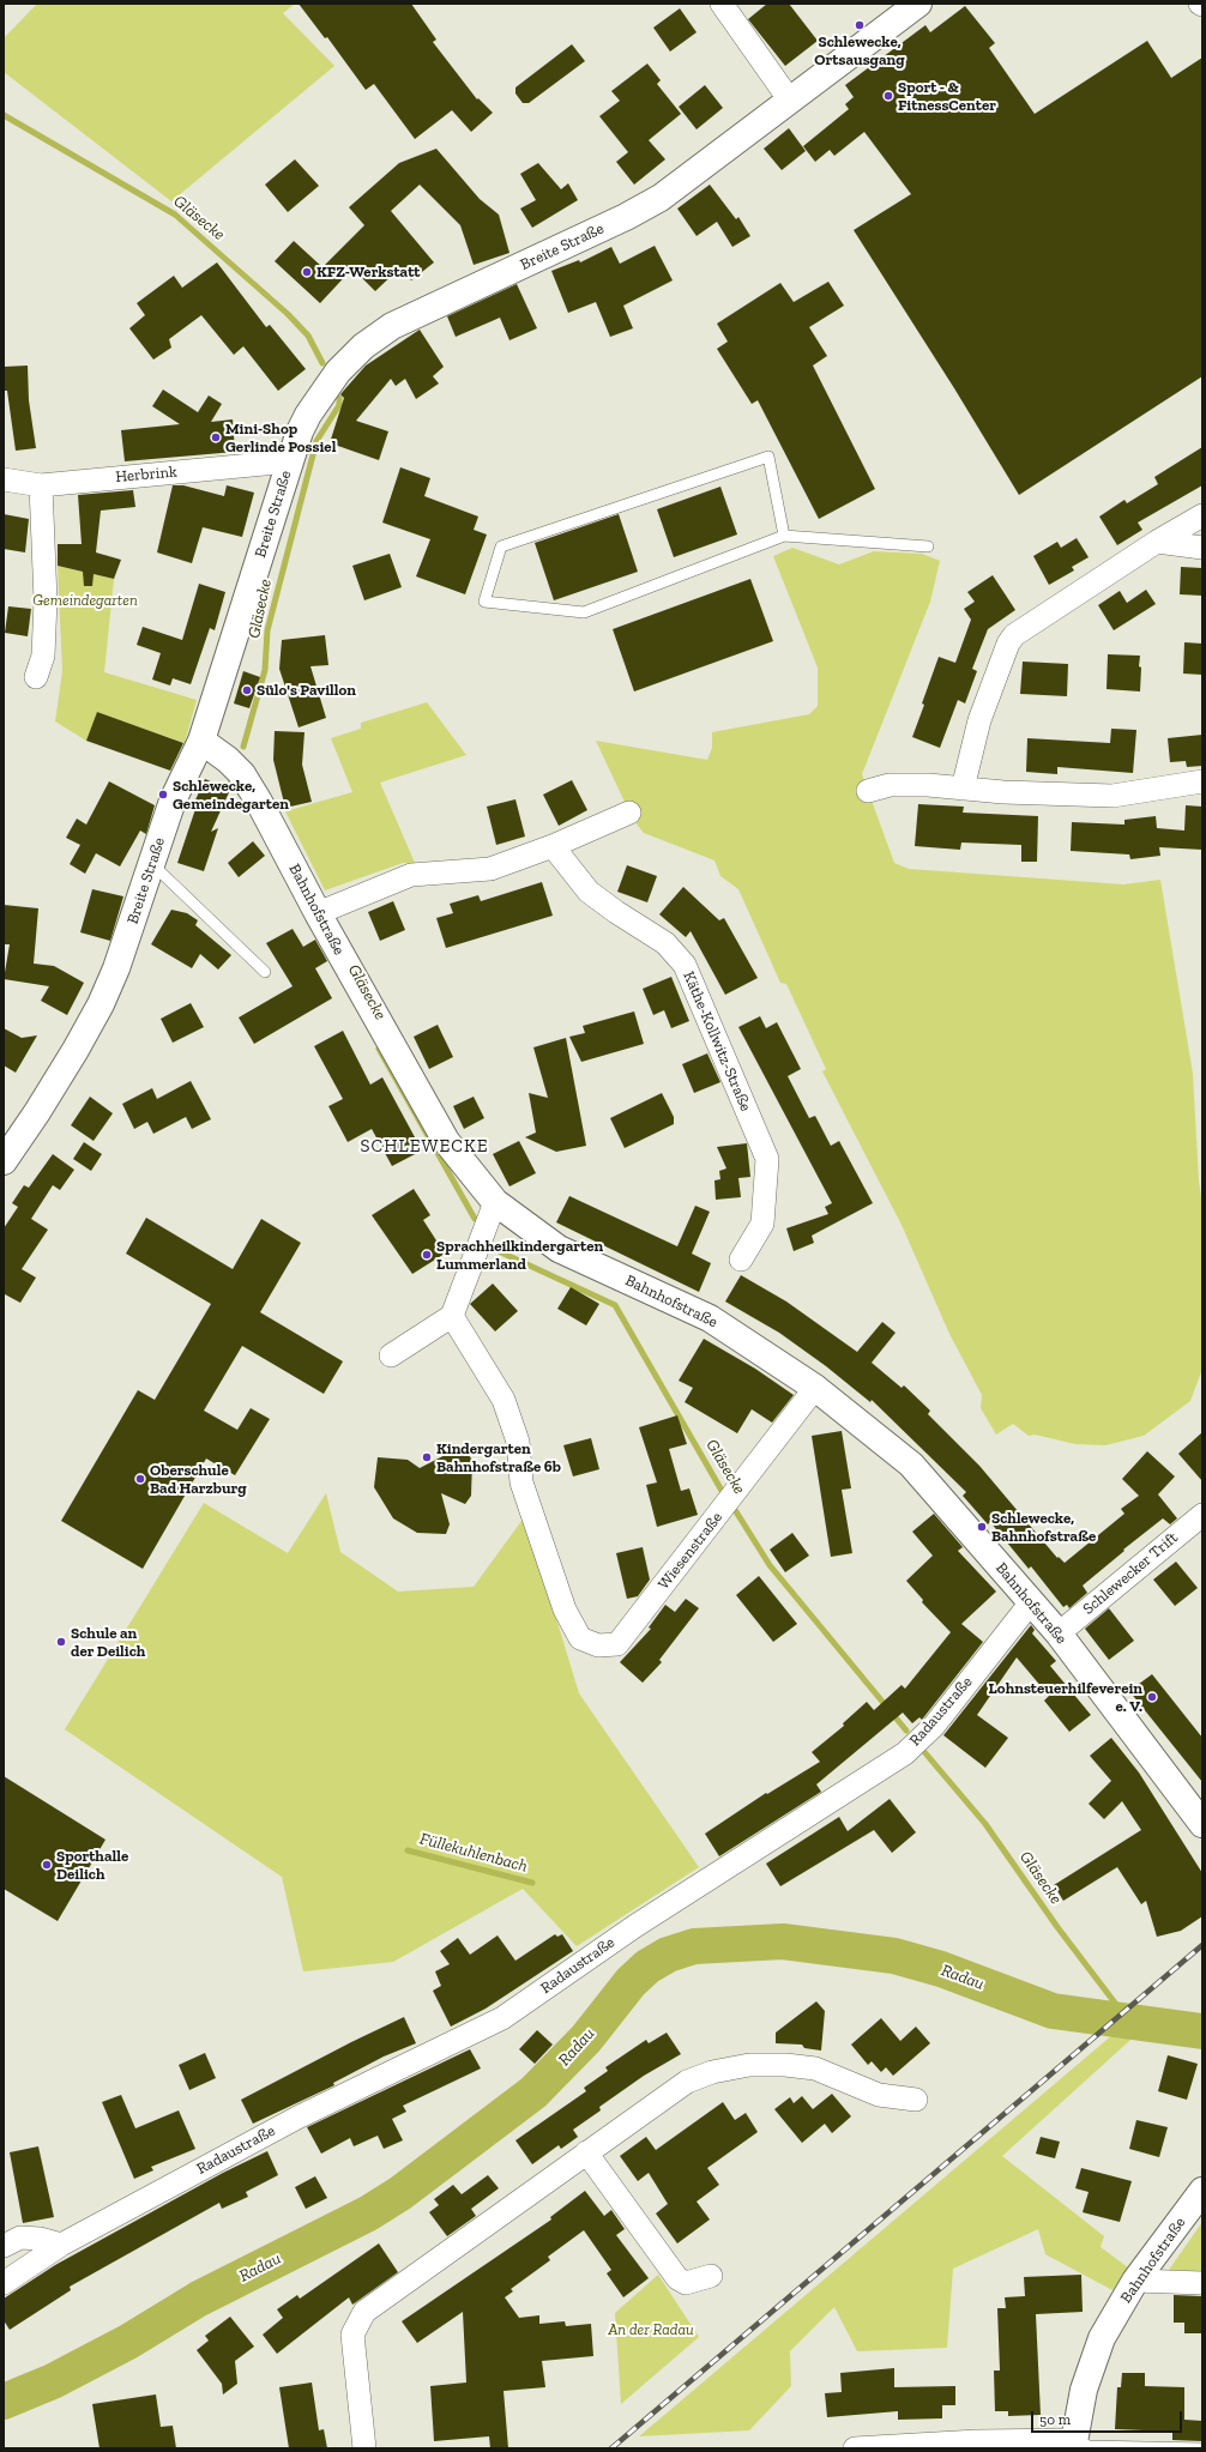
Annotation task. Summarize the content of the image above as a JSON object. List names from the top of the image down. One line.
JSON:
{"streets":{"street":["Breite Straße","Herbrink","Bahnhofstraße","Käthe-Kollwitz-Straße","Wiesenstraße","Schlewecker Trift","Radaustraße"]},"crossings":[["Breite Straße","Herbrink"],["Breite Straße","Bahnhofstraße"],["Bahnhofstraße","Wiesenstraße"],["Bahnhofstraße","Schlewecker Trift"],["Bahnhofstraße","Radaustraße"]],"districts":["SCHLEWECKE"],"water":["Gläsecke","Füllekuhlenbach","Radau"],"parks":["Gemeindegarten","An der Radau"],"places":["Schlewecke, Ortsausgang","Sport - & FitnessCenter","KFZ-Werkstatt","Mini-Shop Gerlinde Possiel","Sülo's Pavillon","Schlewecke, Gemeindegarten","Sprachheilkindergarten Lummerland","Kindergarten Bahnhofstraße 6b","Oberschule Bad Harzburg","Schlewecke, Bahnhofstraße","Schule an der Deilich","Lohnsteuerhilfeverein e. V.","Sporthalle Deilich"],"scale_bar":"50 m"}
